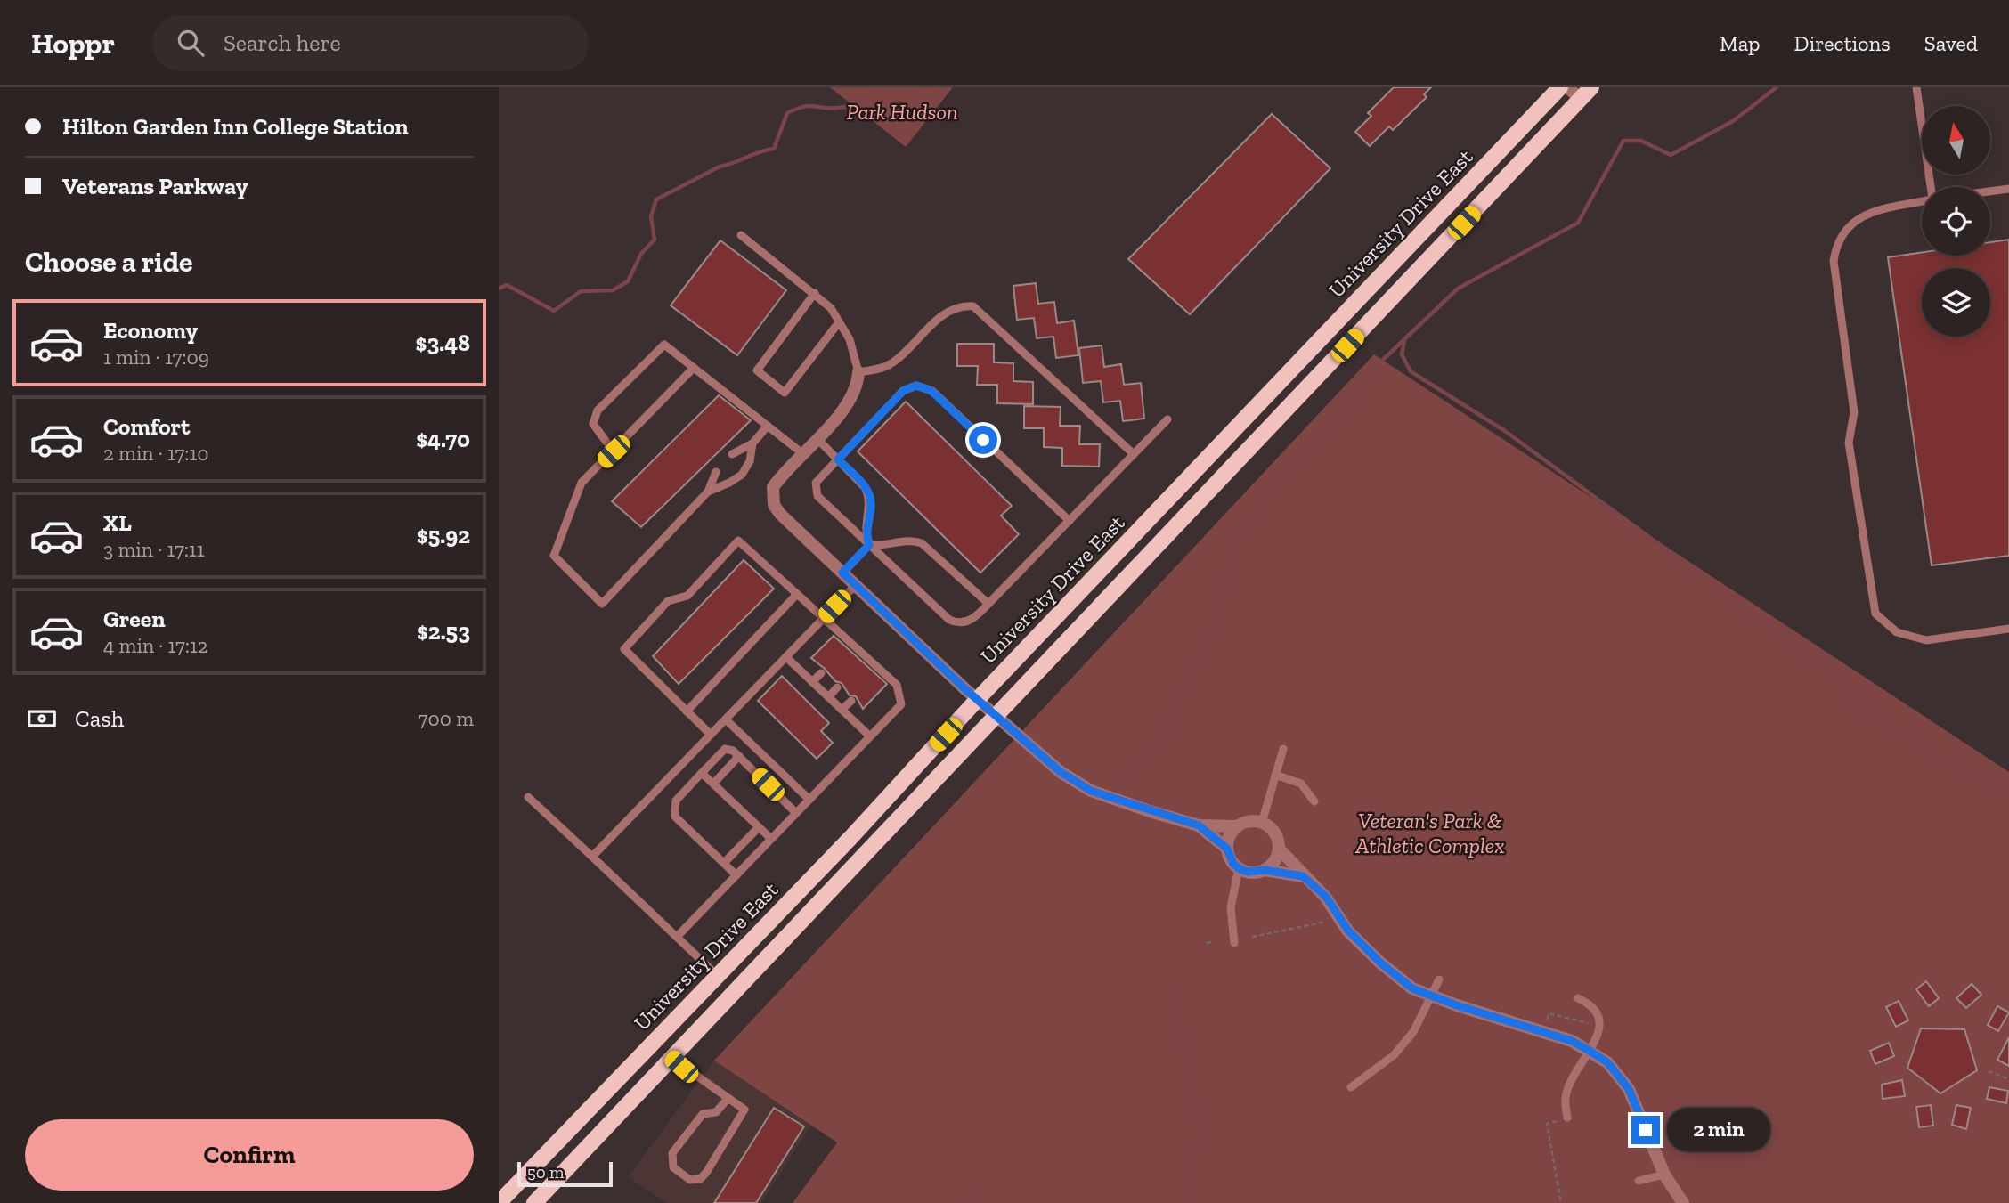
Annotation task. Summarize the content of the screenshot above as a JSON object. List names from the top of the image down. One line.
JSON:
{"streets":{"main road":["University Drive East"]},"parks":["Park Hudson","Veteran's Park & Athletic Complex"],"scale_bar":"50 m","north":"top","page":{"header":"Hoppr","search":"Search here","nav":["Map","Directions","Saved"],"banner":["Hilton Garden Inn College Station","Veterans Parkway"],"heading":"Choose a ride","list":[{"name":"Economy","note":"1 min · 17:09","value":"$3.48"},{"name":"Comfort","note":"2 min · 17:10","value":"$4.70"},{"name":"XL","note":"3 min · 17:11","value":"$5.92"},{"name":"Green","note":"4 min · 17:12","value":"$2.53"}],"pay":["Cash","700 m"],"buttons":"Confirm","bubble":"2 min","scale":"50 m"}}
